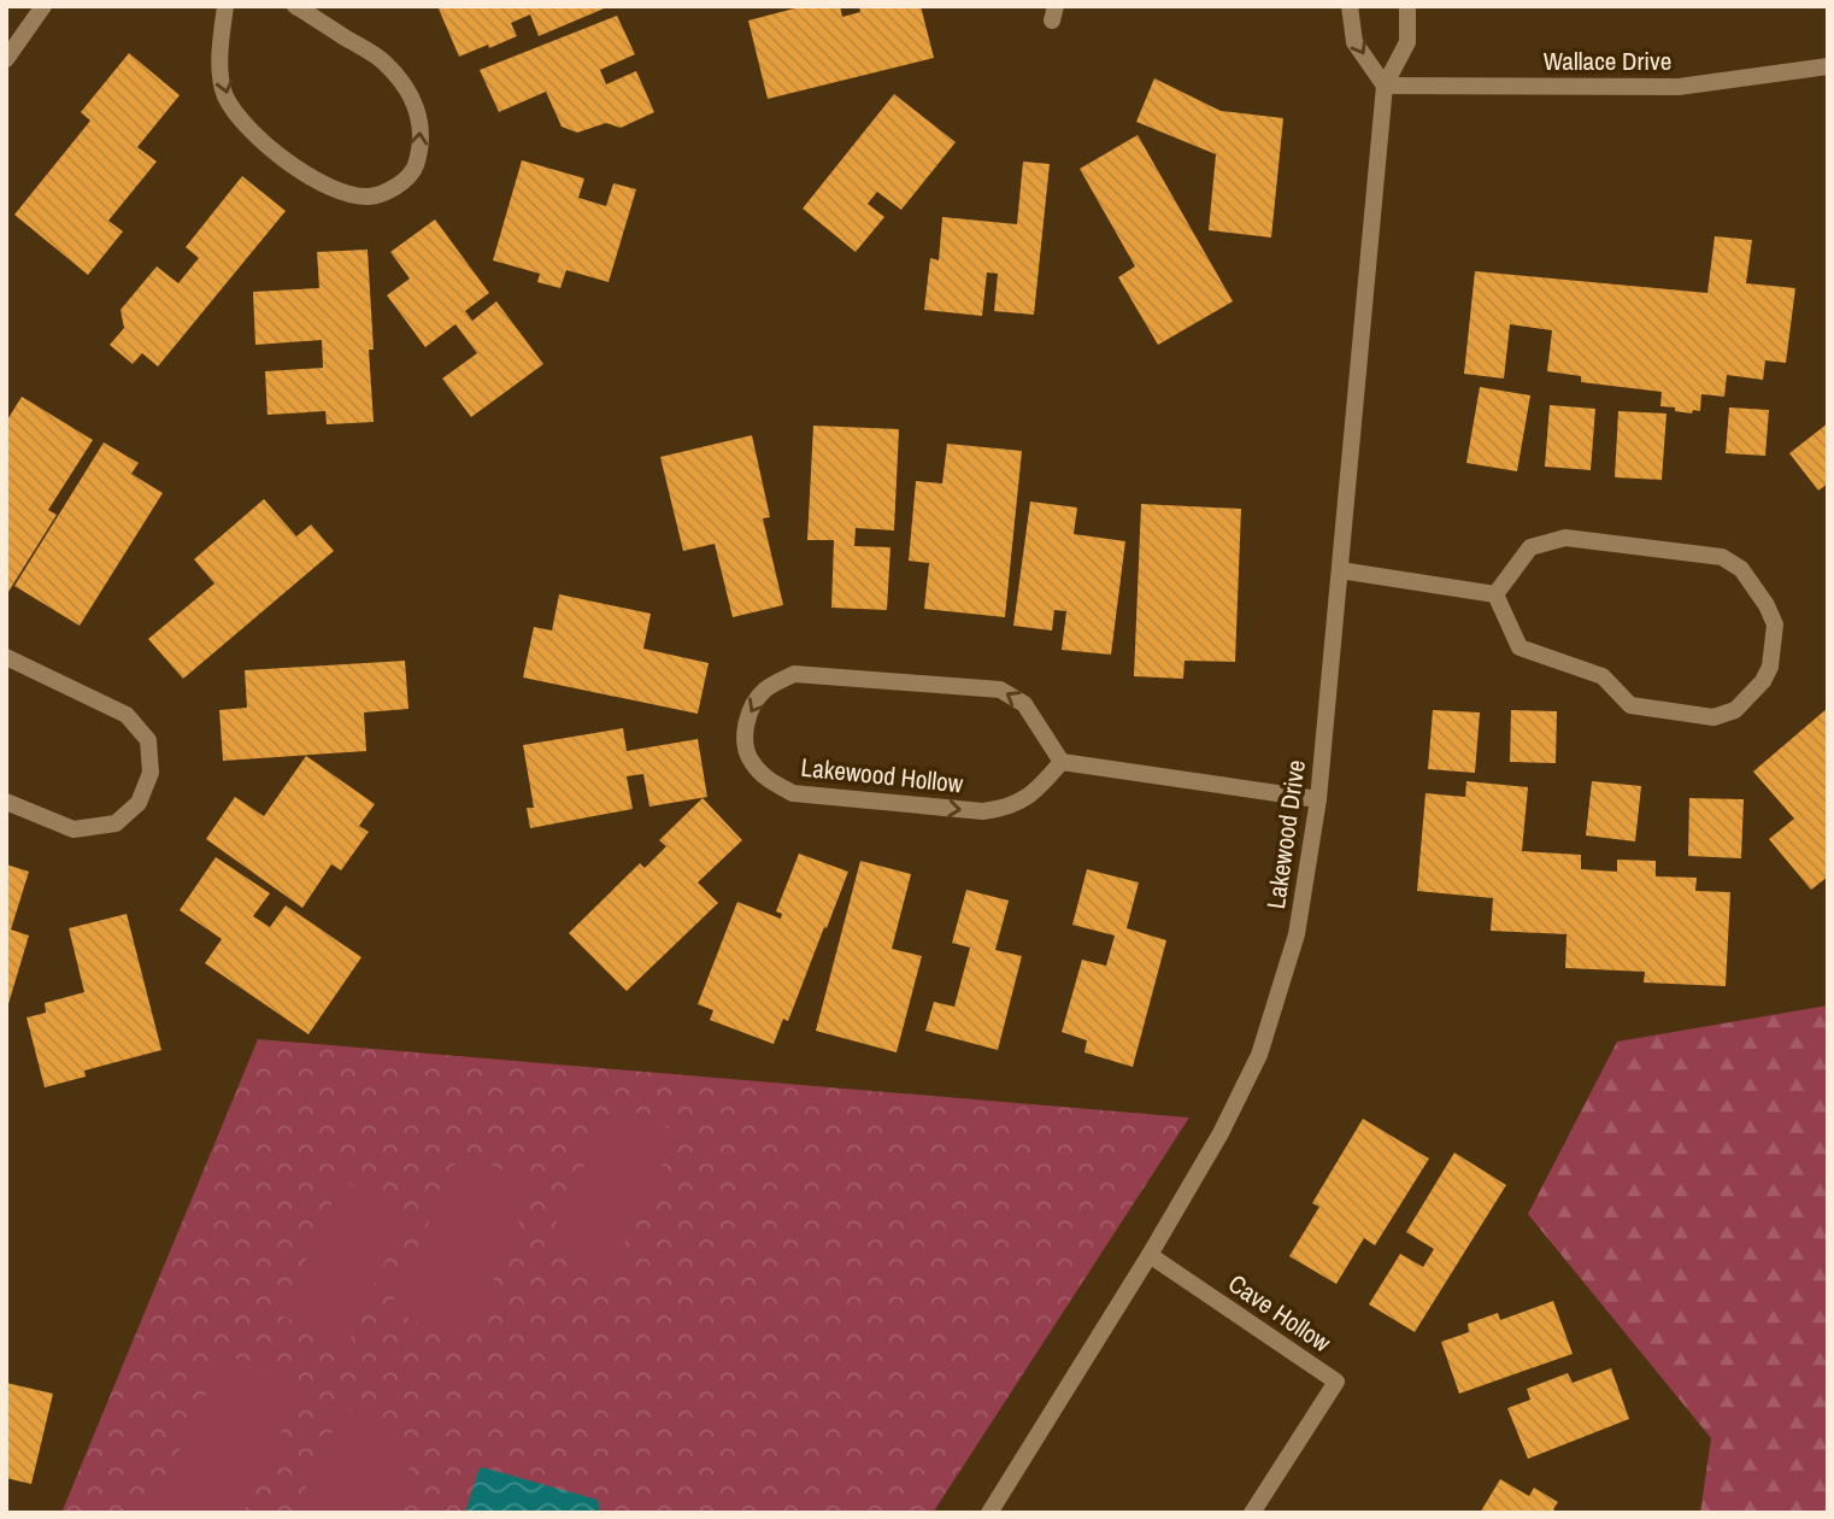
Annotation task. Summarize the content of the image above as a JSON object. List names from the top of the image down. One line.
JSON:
{"streets":{"street":["Wallace Drive","Lakewood Hollow","Lakewood Drive","Cave Hollow"]},"crossings":[["Wallace Drive","Lakewood Drive"],["Lakewood Drive","Cave Hollow"]]}
